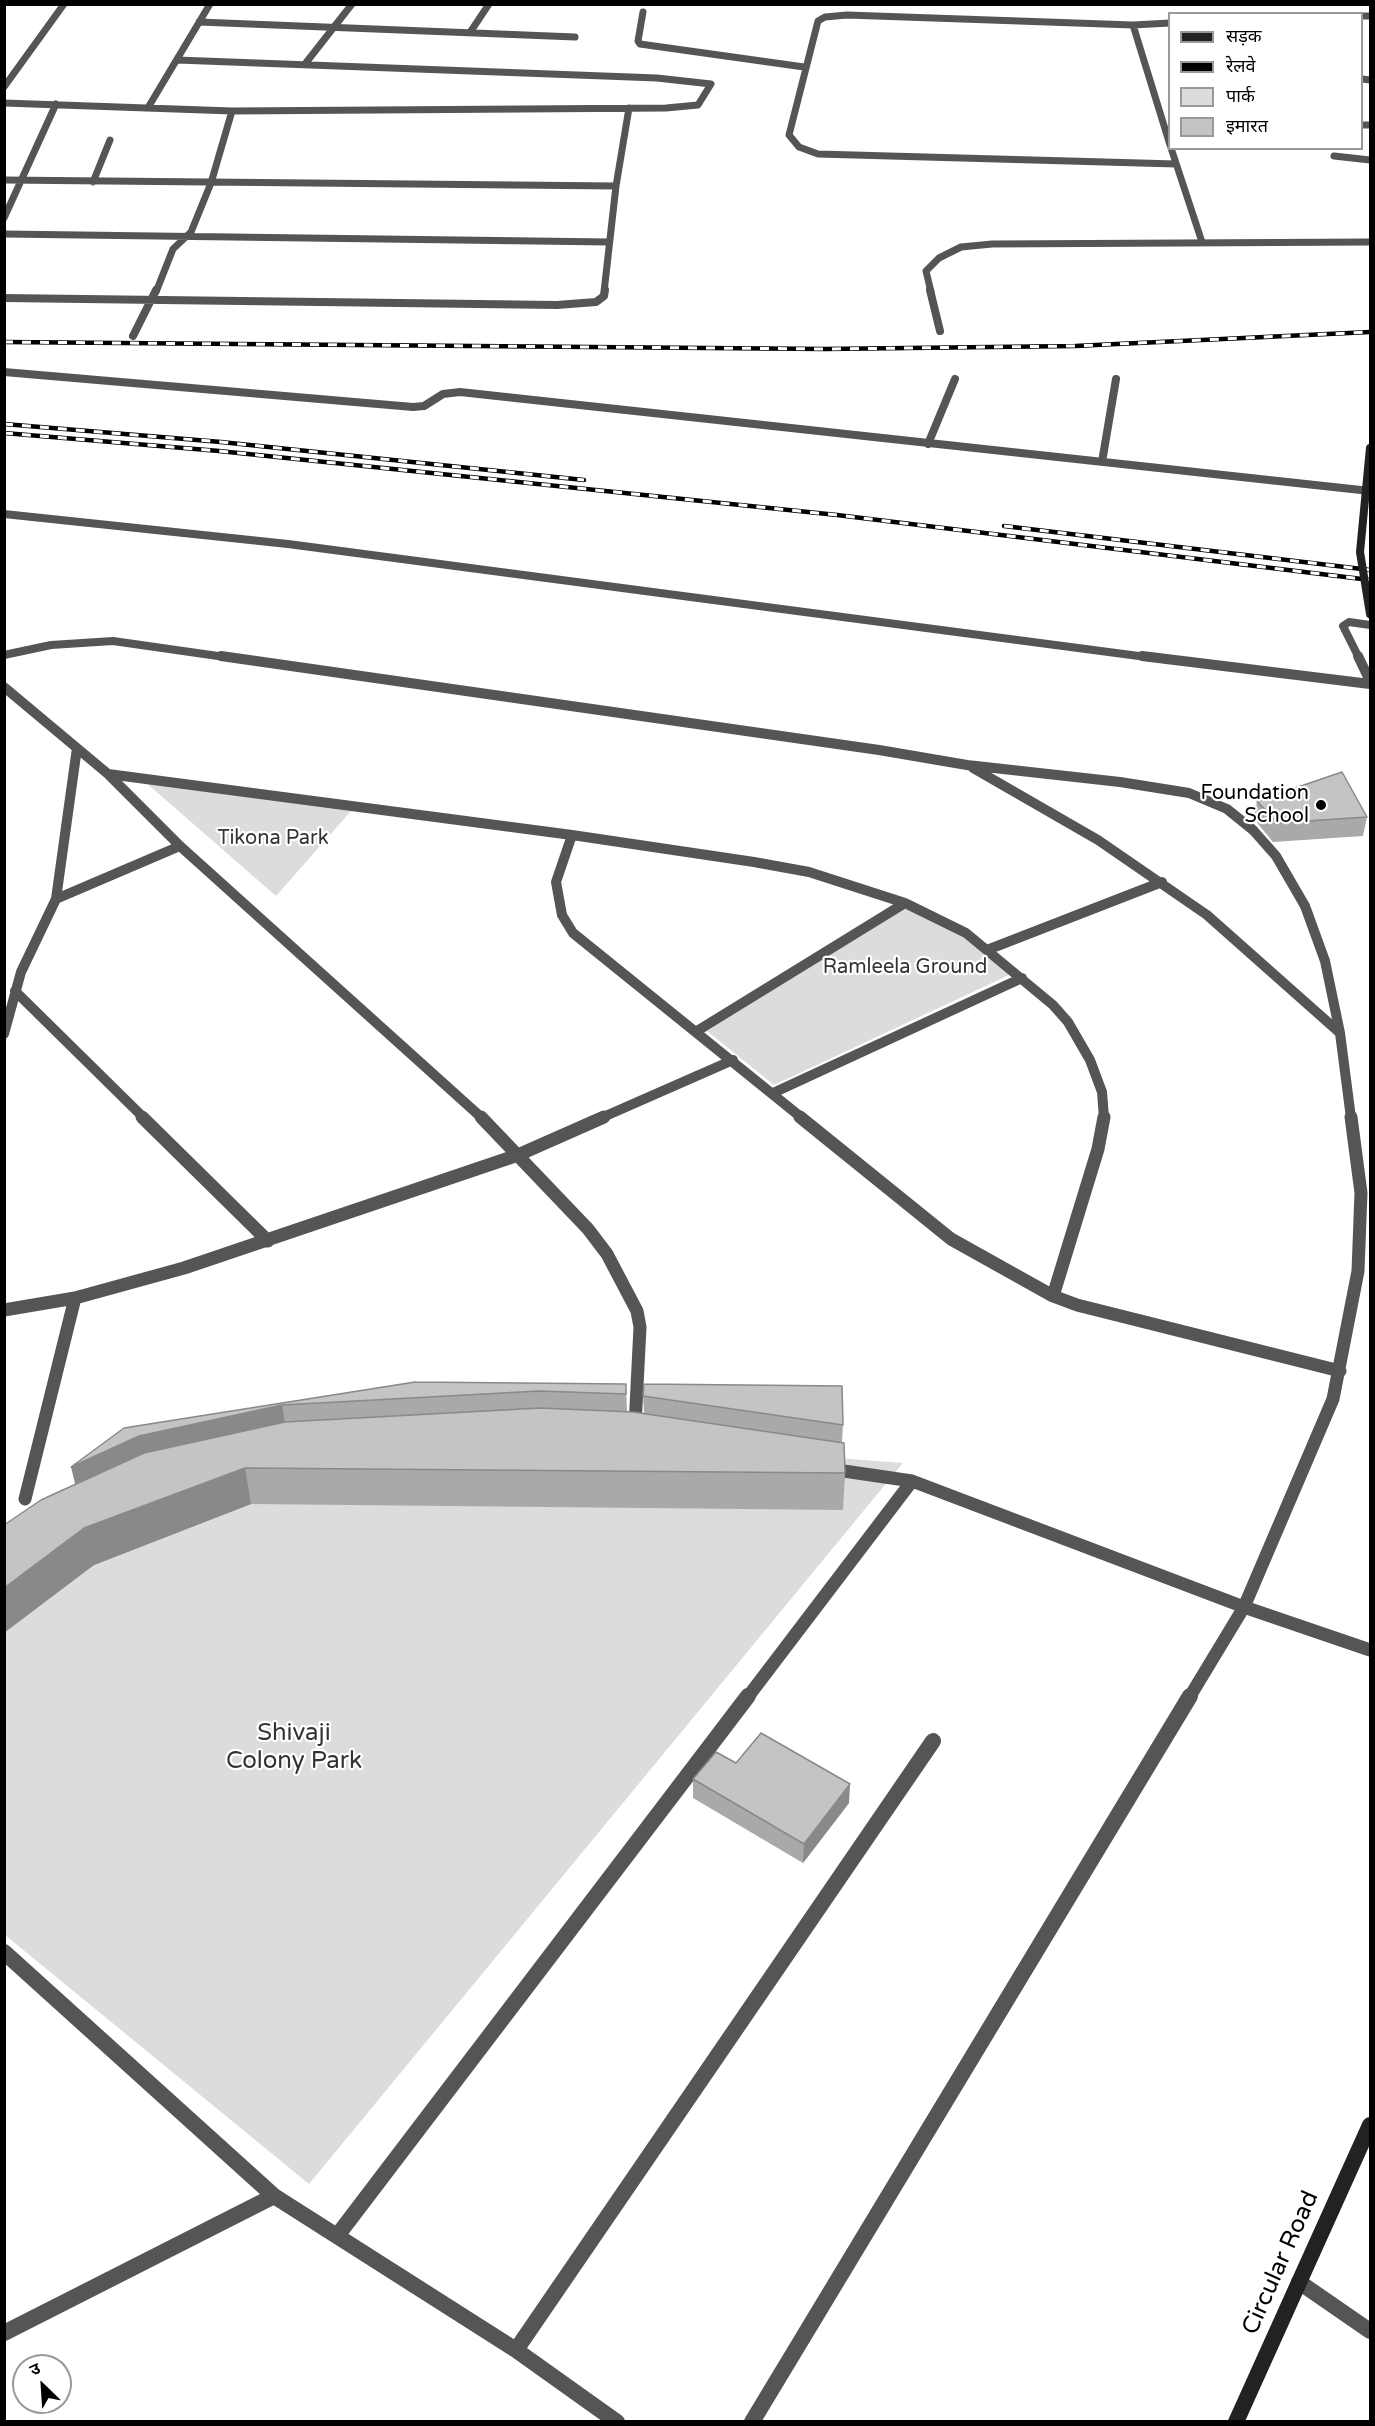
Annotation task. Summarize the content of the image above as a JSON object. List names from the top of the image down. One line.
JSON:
{"streets":{"main road":["Circular Road"]},"parks":["Tikona Park","Ramleela Ground","Shivaji Colony Park"],"places":["Foundation School"],"legend":["सड़क","रेलवे","पार्क","इमारत"],"north":"top left"}
